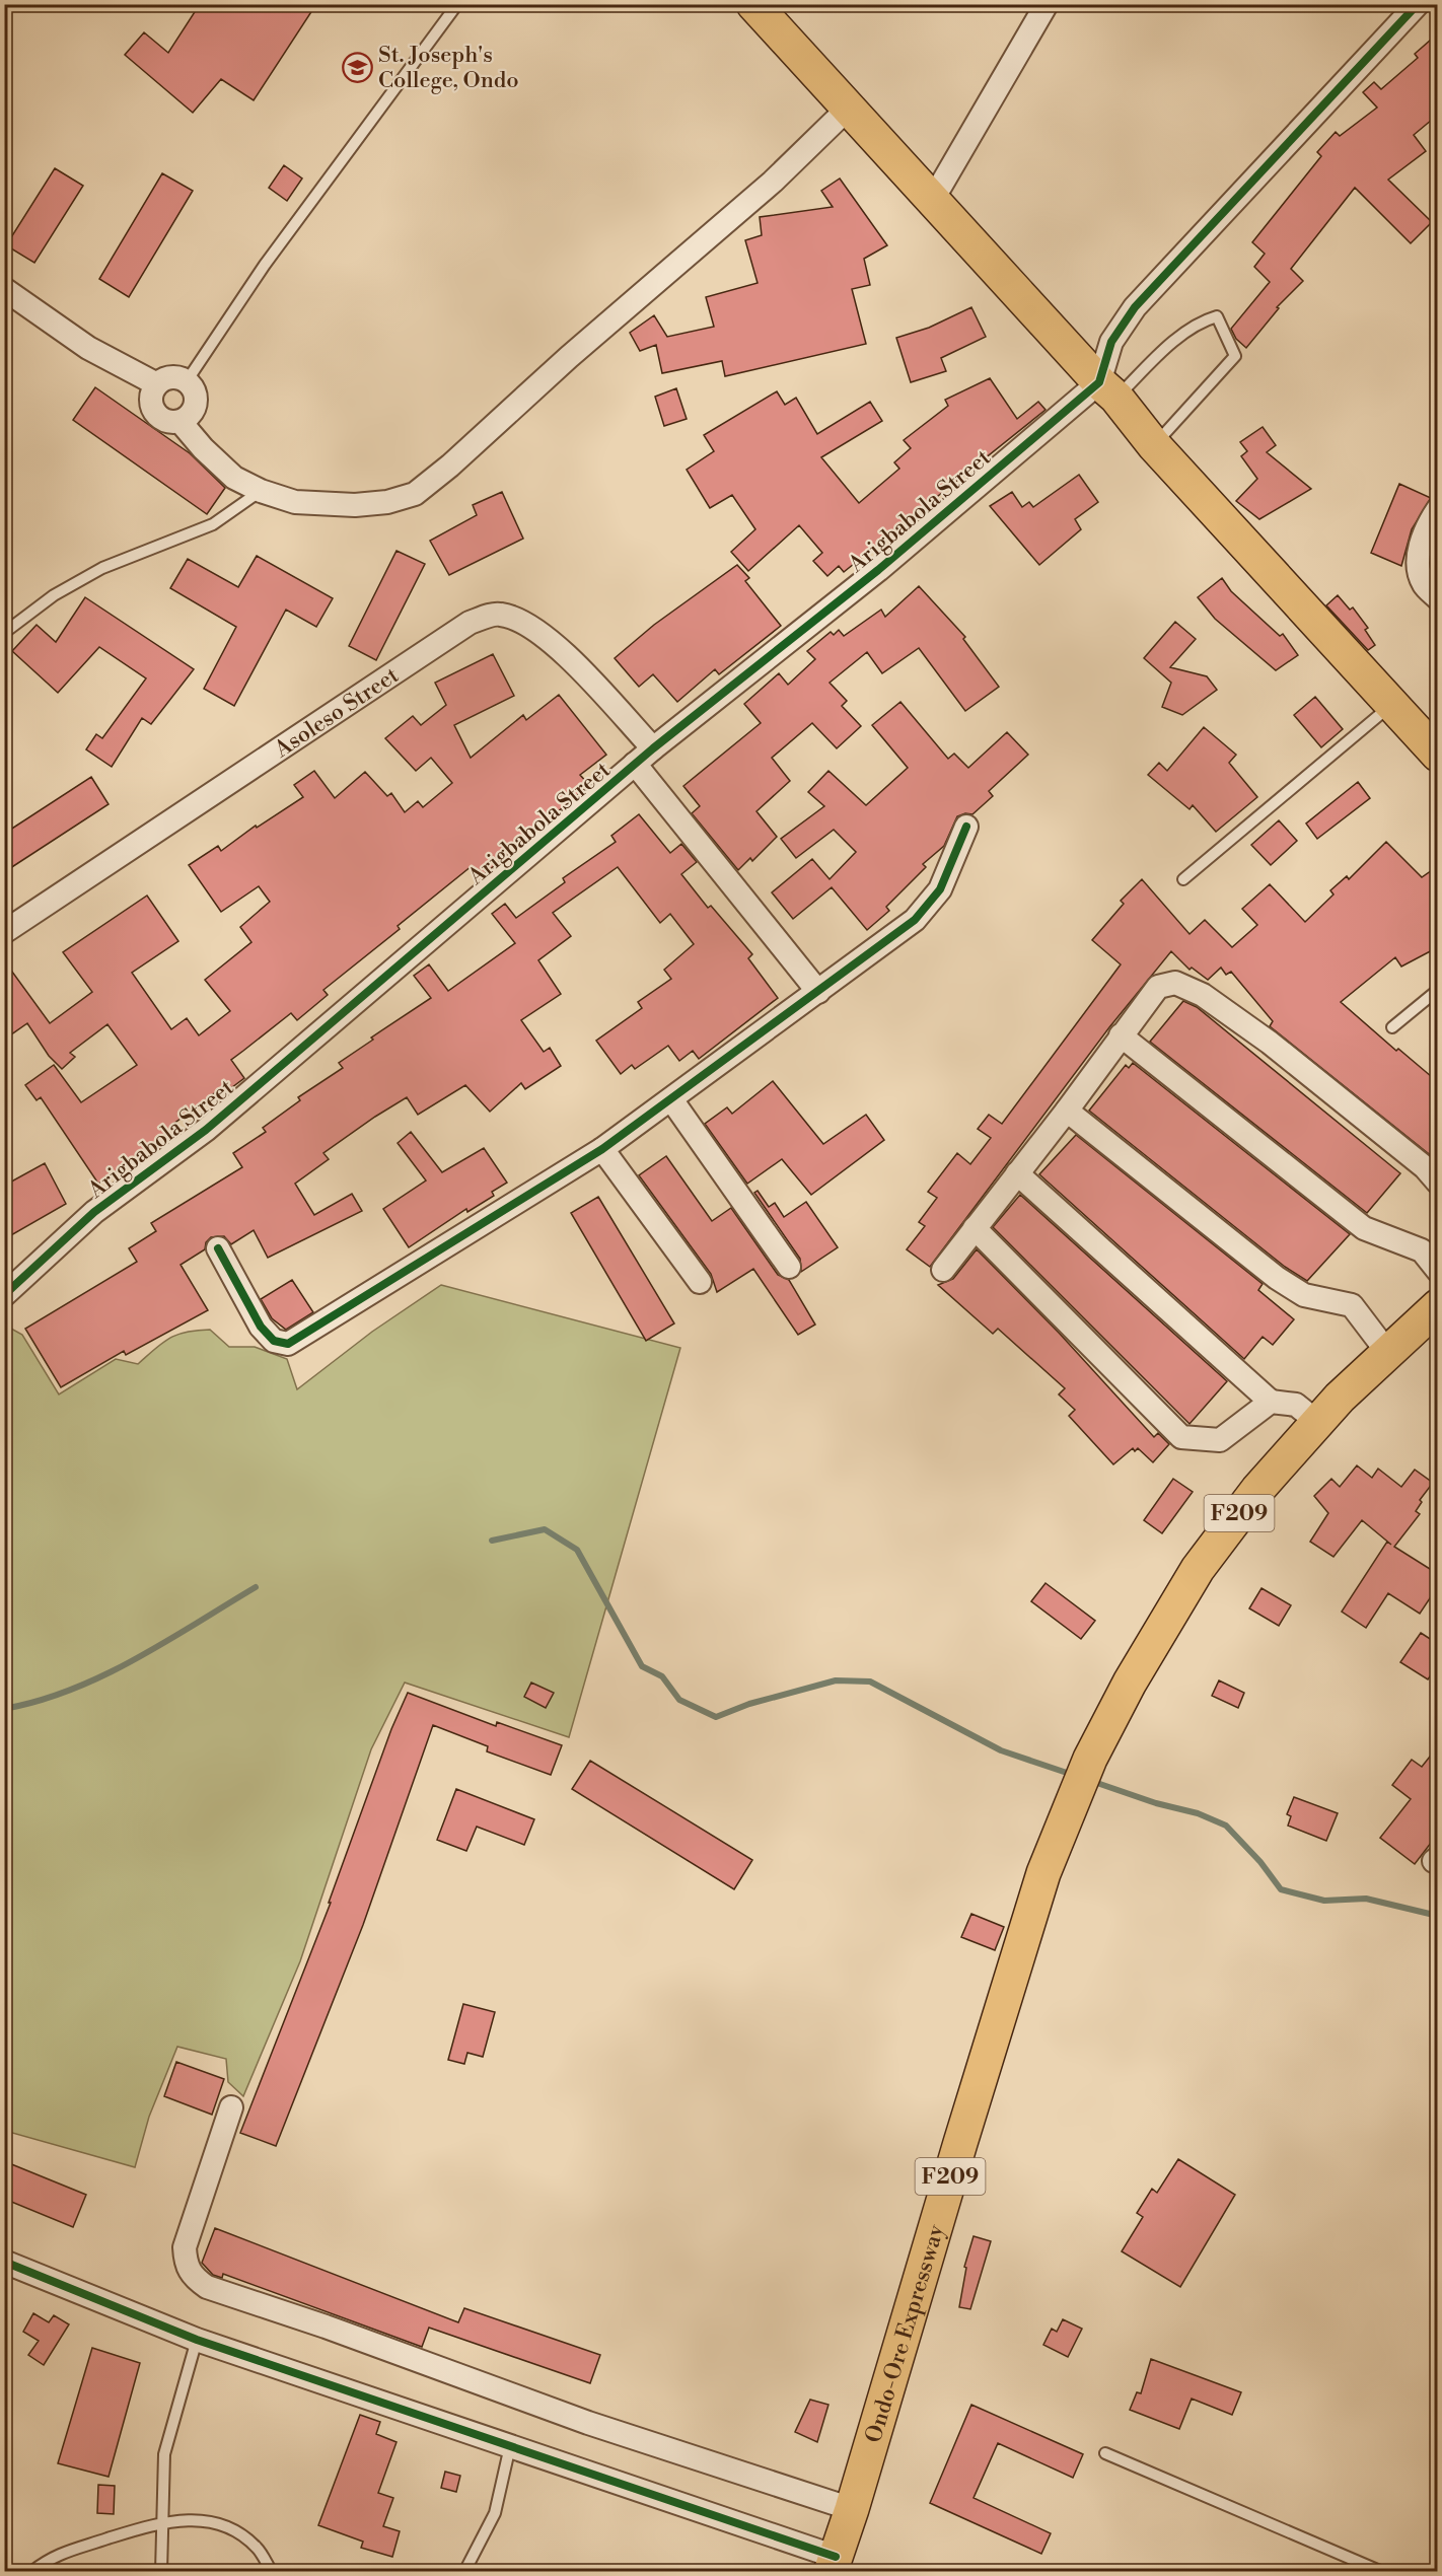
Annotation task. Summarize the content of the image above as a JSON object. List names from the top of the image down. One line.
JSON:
{"streets":{"main road":["F209","Ondo-Ore Expressway"],"street":["Arigbabola Street","Asoleso Street"]},"crossings":[["Arigbabola Street","Asoleso Street"],["F209","Ondo-Ore Expressway"]],"places":{"school or university":["St. Joseph's College, Ondo"]}}
